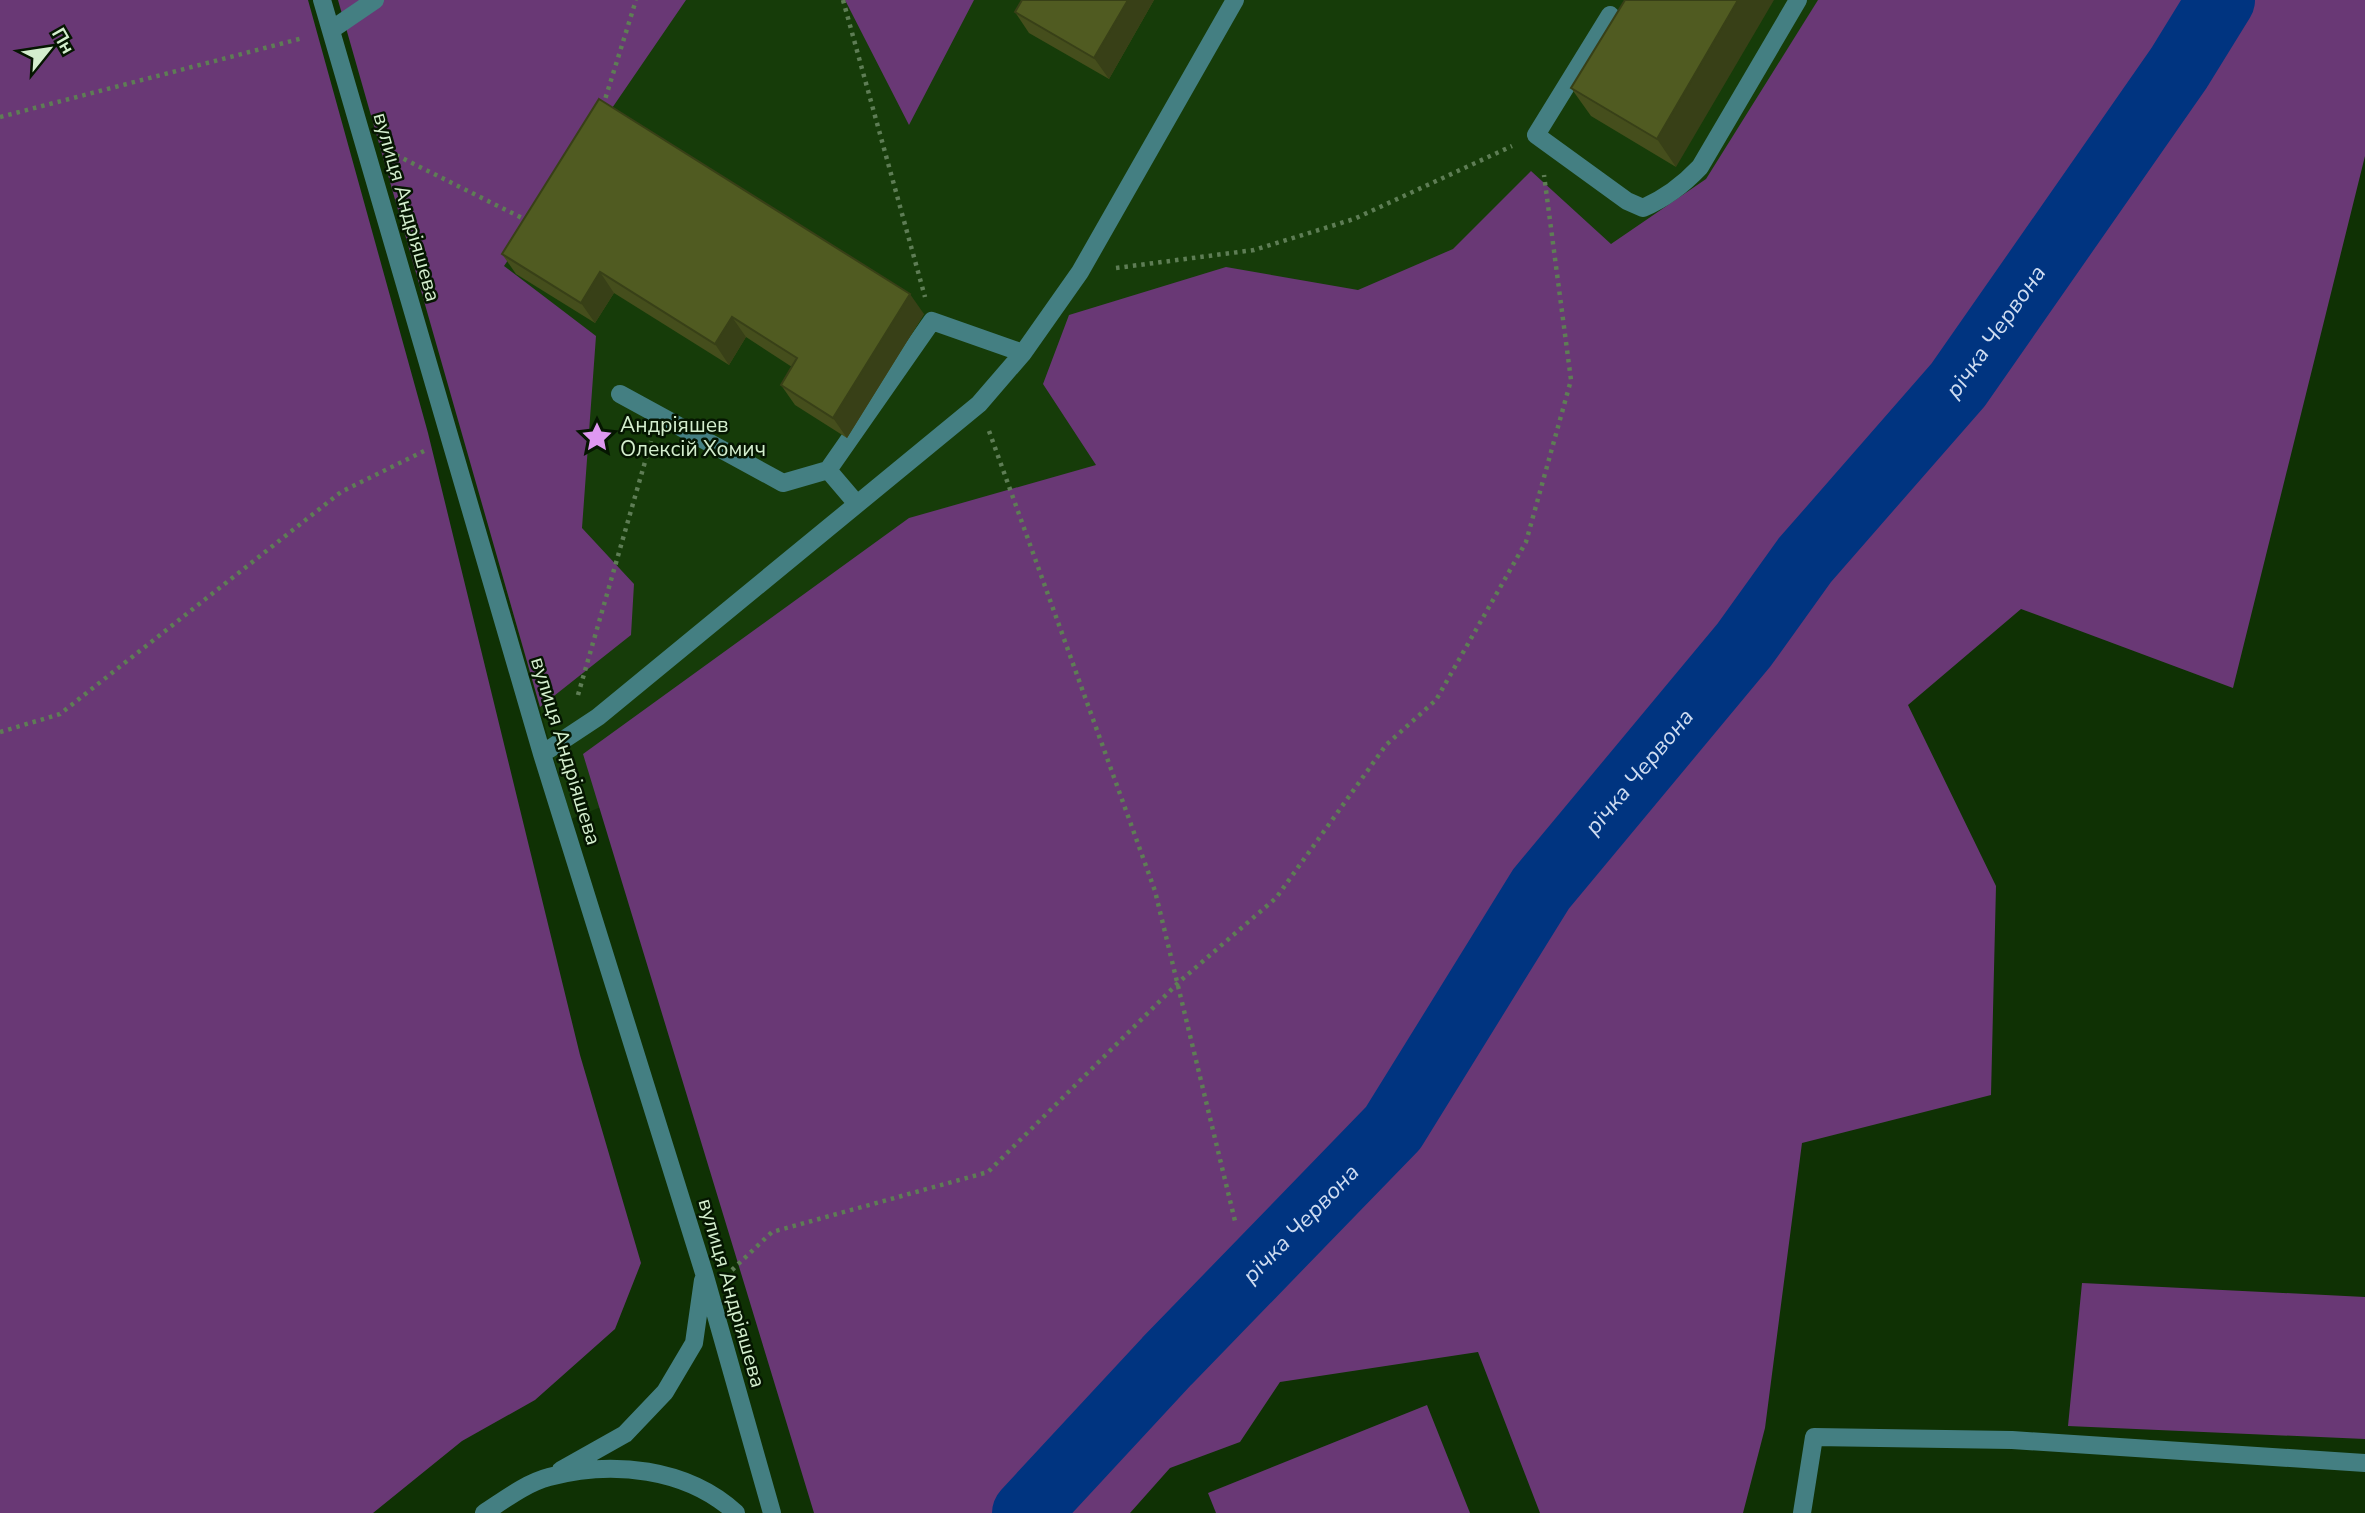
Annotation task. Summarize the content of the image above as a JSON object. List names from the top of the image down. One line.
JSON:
{"streets":{"street":["вулиця Андріяшева"]},"water":["річка Червона"],"places":{"place":["Андріяшев Олексій Хомич"]},"north":"top right"}
